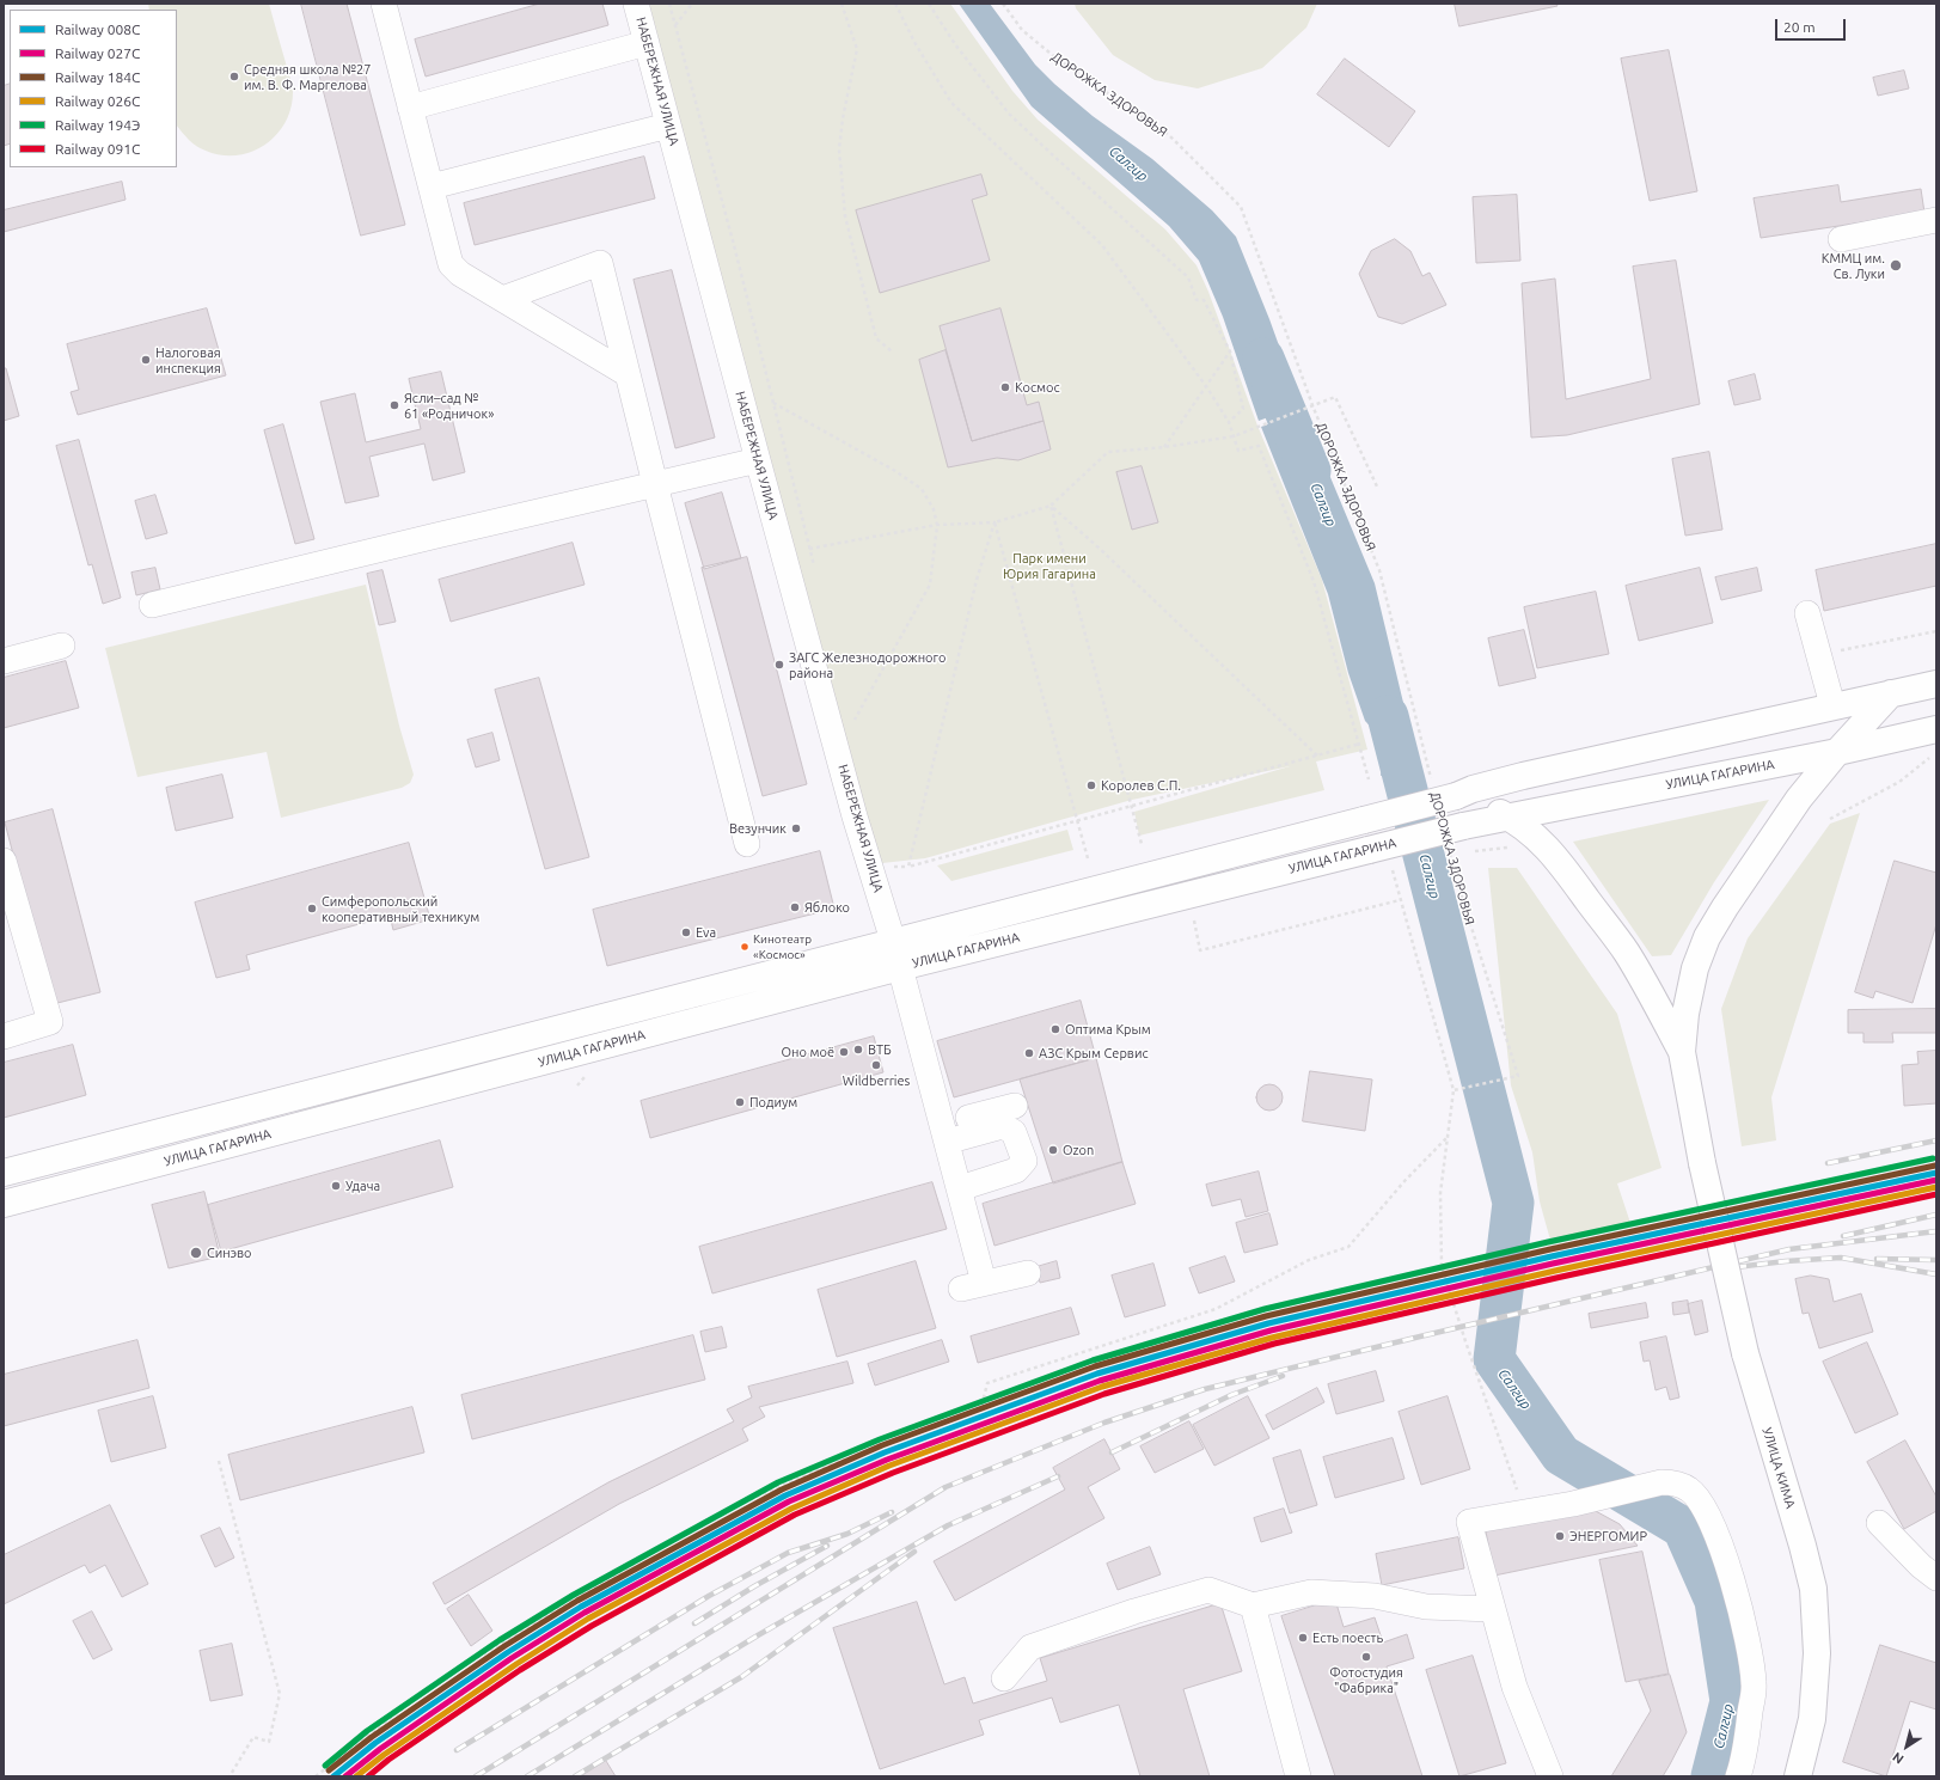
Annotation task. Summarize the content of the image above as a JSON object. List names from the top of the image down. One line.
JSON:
{"streets":{"main road":["УЛИЦА ГАГАРИНА","УЛИЦА КИМА"],"street":["НАБЕРЕЖНАЯ УЛИЦА"],"path":["ДОРОЖКА ЗДОРОВЬЯ"]},"crossings":[["НАБЕРЕЖНАЯ УЛИЦА","УЛИЦА ГАГАРИНА"]],"water":["Салгир"],"parks":["Парк имени Юрия Гагарина"],"places":["Средняя школа №27 им. В. Ф. Маргелова","КММЦ им. Св. Луки","Налоговая инспекция","Космос","Ясли–сад № 61 «Родничок»","ЗАГС Железнодорожного района","Королев С.П.","Везунчик","Яблоко","Симферопольский кооперативный техникум","Eva","Кинотеатр «Космос»","Оптима Крым","ВТБ","Оно моё","АЗС Крым Сервис","Wildberries","Подиум","Ozon","Удача","Синэво","ЭНЕРГОМИР","Есть поесть","Фотостудия \"Фабрика\""],"lines":["rail line 194Э","rail line 184С","rail line 008С","rail line 027С","rail line 026С","rail line 091С"],"legend":["Railway 008С","Railway 027С","Railway 184С","Railway 026С","Railway 194Э","Railway 091С"],"scale_bar":"20 m","north":"bottom left"}
